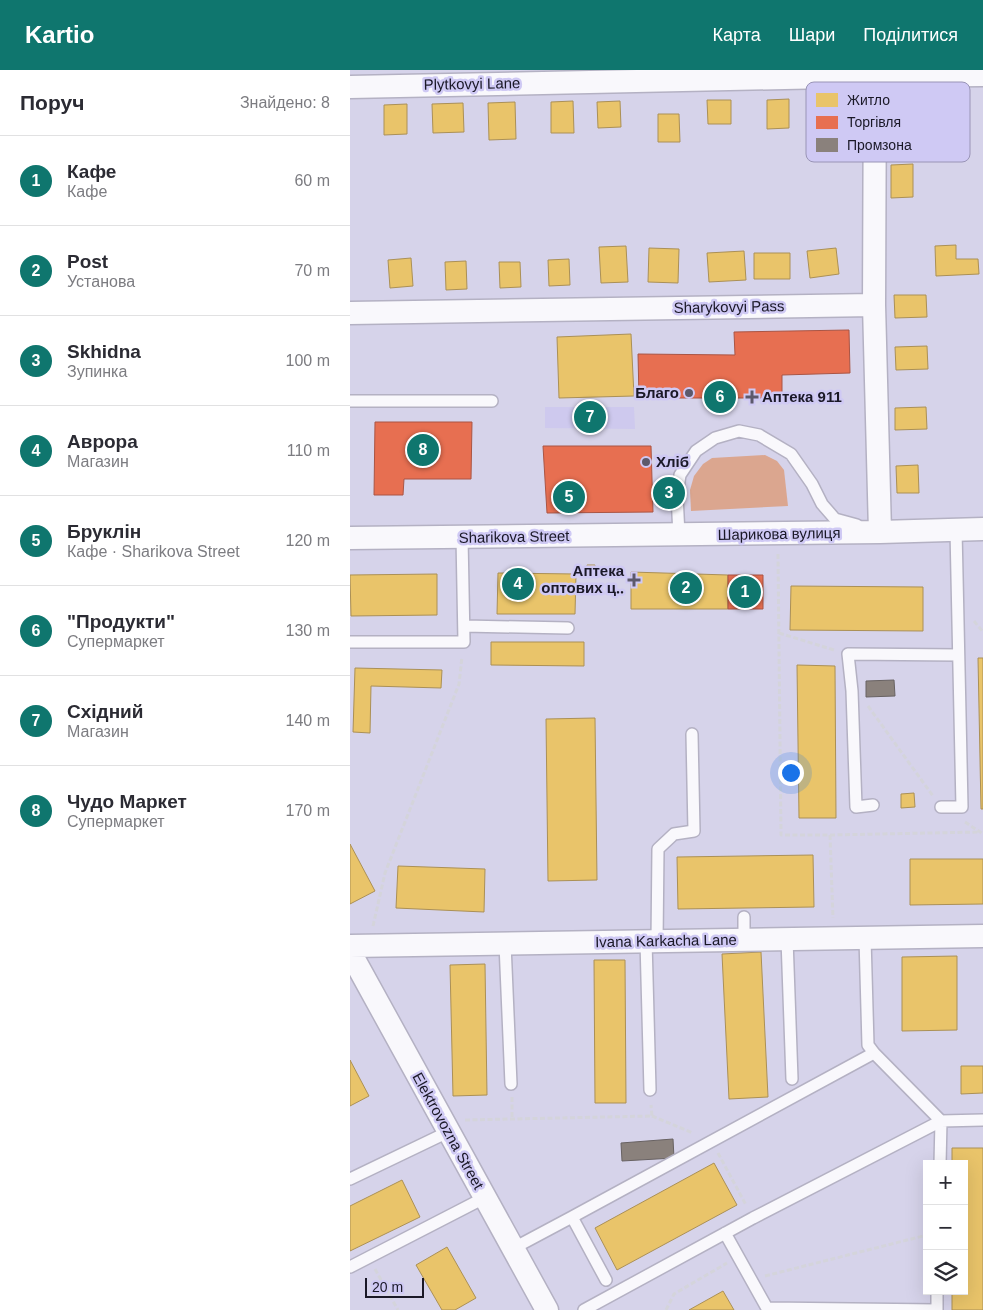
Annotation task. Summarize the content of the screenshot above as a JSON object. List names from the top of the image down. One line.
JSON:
{"streets":{"street":["Plytkovyi Lane","Sharykovyi Pass","Шарикова вулиця","Sharikova Street","Ivana Karkacha Lane","Elektrovozna Street"]},"crossings":[["Шарикова вулиця","Sharikova Street"],["Ivana Karkacha Lane","Elektrovozna Street"]],"places":{"other":["Благо","Хліб"],"health":["Аптека 911","Аптека оптових ц‥"]},"legend":["Житло","Торгівля","Промзона"],"scale_bar":"20 m","page":{"header":"Kartio","nav":["Карта","Шари","Поділитися"],"heading":["Поруч","Знайдено: 8"],"list":[{"mark":"1","name":"Кафе","note":"Кафе","value":"60 m"},{"mark":"2","name":"Post","note":"Установа","value":"70 m"},{"mark":"3","name":"Skhidna","note":"Зупинка","value":"100 m"},{"mark":"4","name":"Аврора","note":"Магазин","value":"110 m"},{"mark":"5","name":"Бруклін","note":"Кафе · Sharikova Street","value":"120 m"},{"mark":"6","name":"\"Продукти\"","note":"Супермаркет","value":"130 m"},{"mark":"7","name":"Східний","note":"Магазин","value":"140 m"},{"mark":"8","name":"Чудо Маркет","note":"Супермаркет","value":"170 m"}],"pins":["6","7","8","3","5","4","2","1"],"map_buttons":["+","−"],"scale":"20 m"}}
